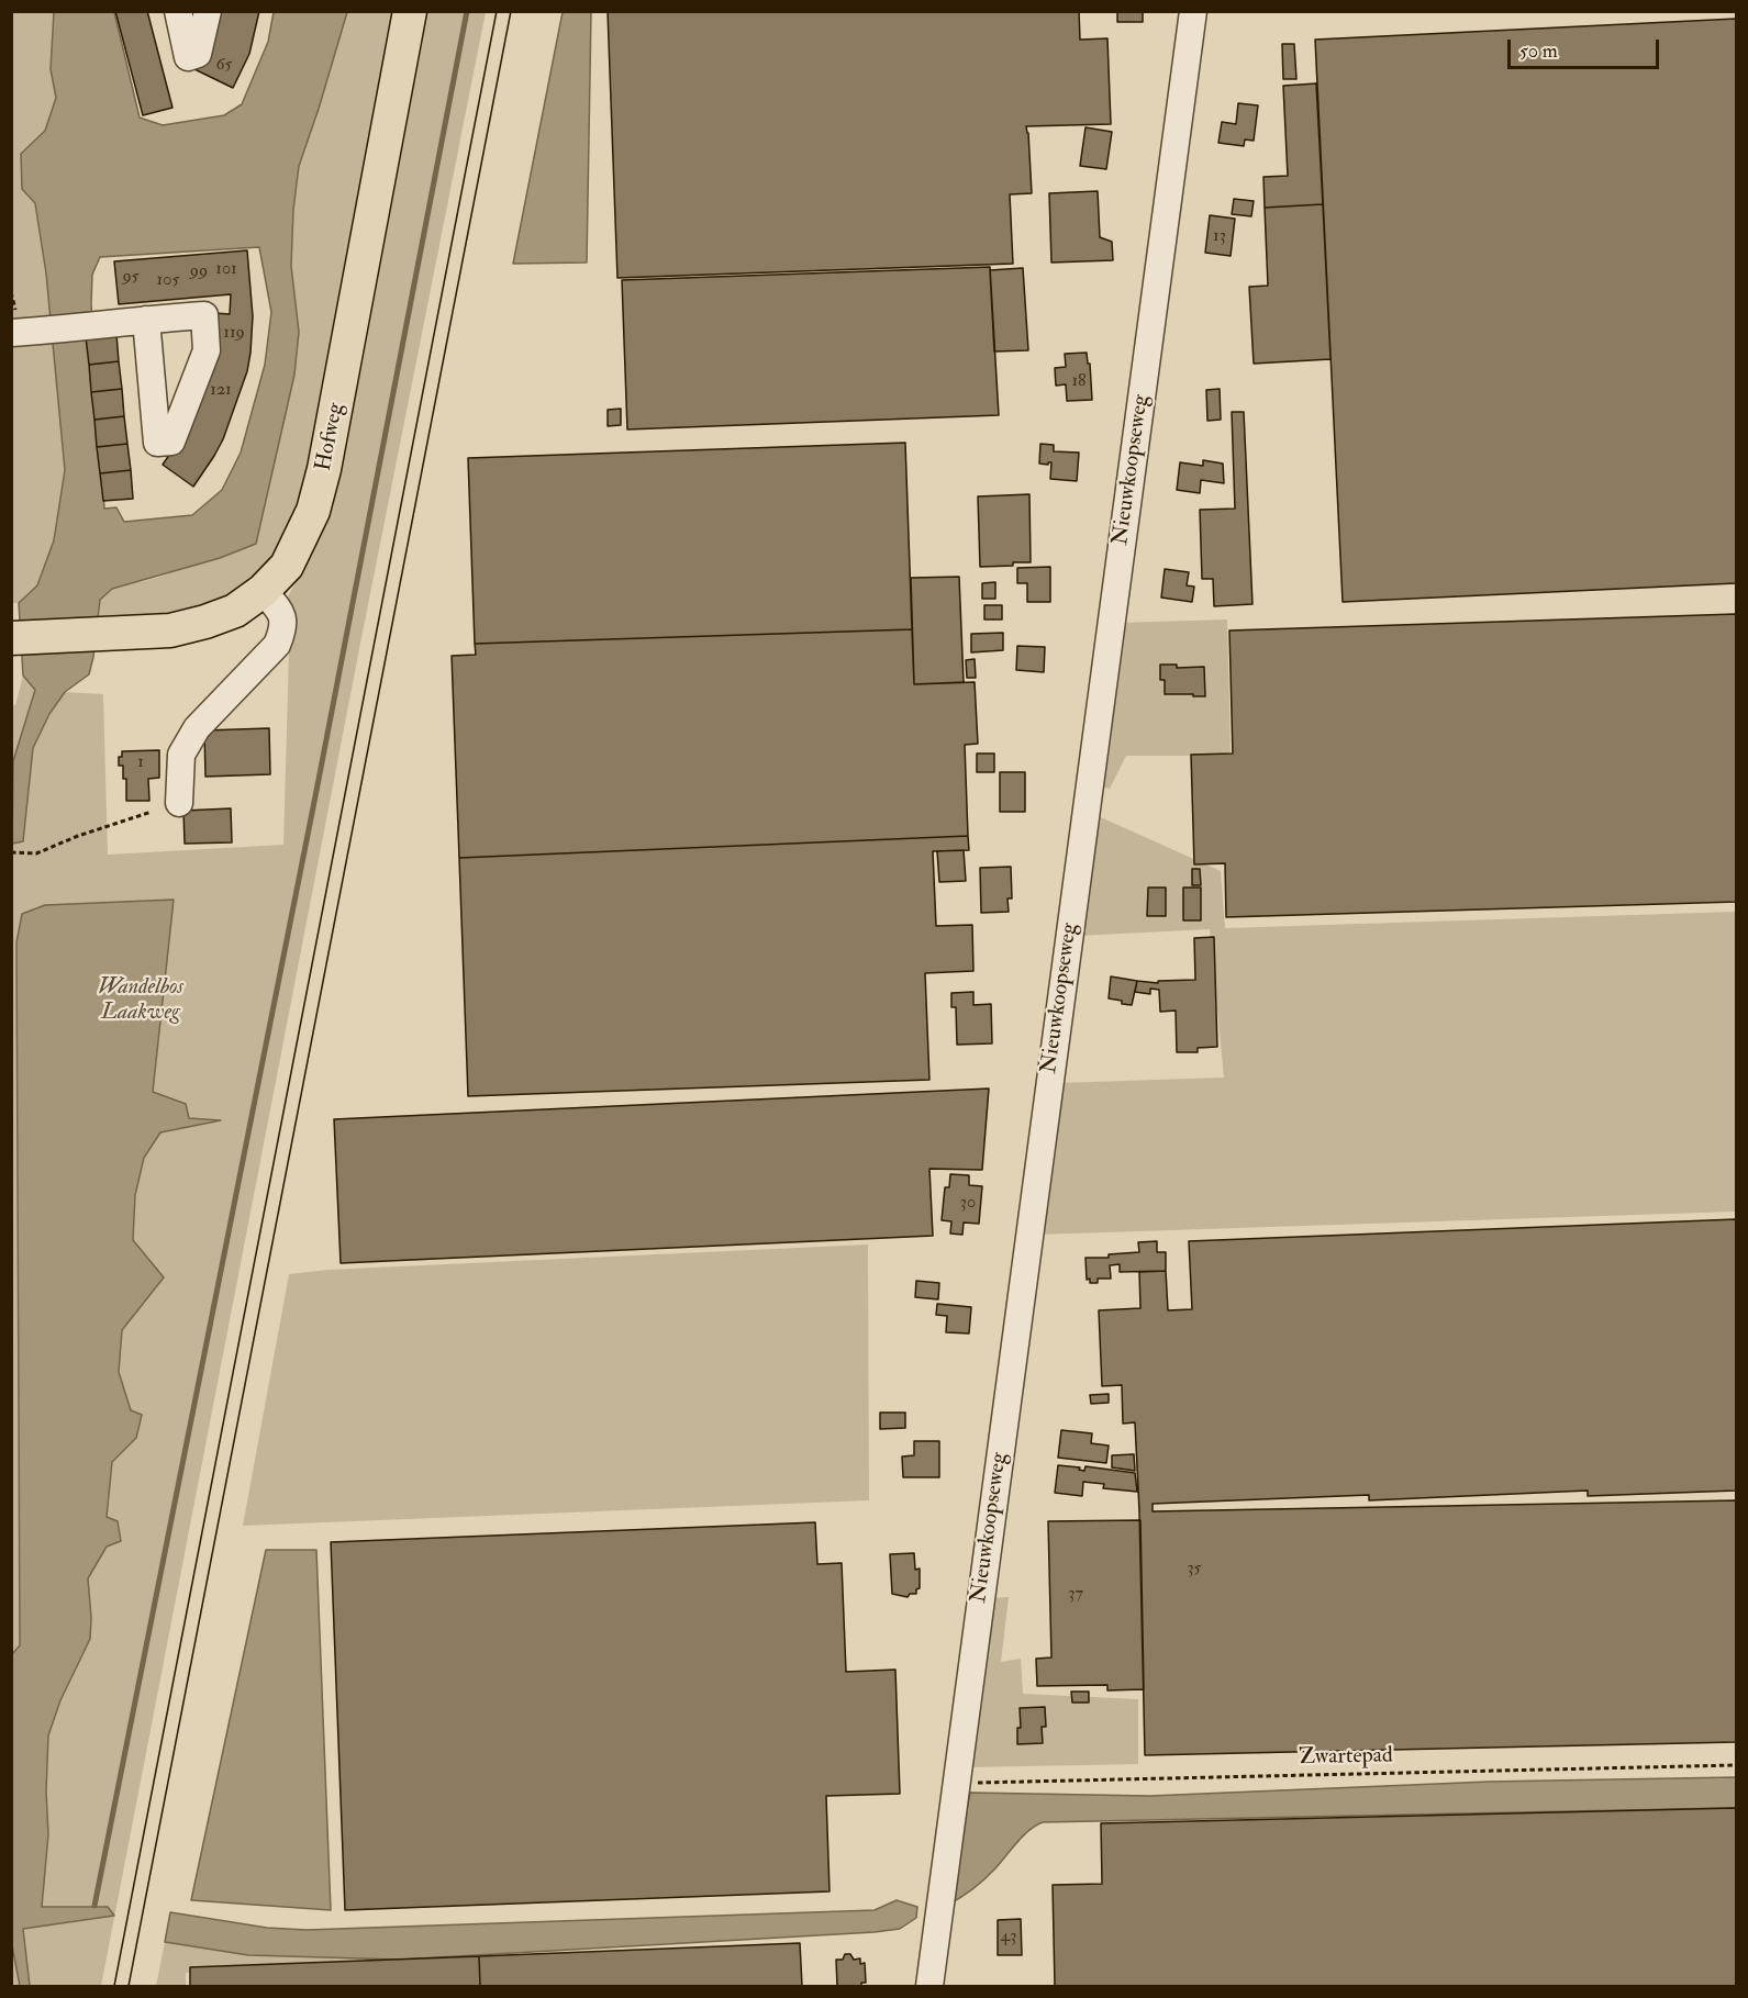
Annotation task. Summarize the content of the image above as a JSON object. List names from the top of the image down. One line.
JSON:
{"streets":{"main road":["Hofweg"],"street":["Nieuwkoopseweg"],"path":["Zwartepad"]},"crossings":[["Nieuwkoopseweg","Zwartepad"]],"parks":["Wandelbos Laakweg"],"house_numbers":["65","13","101","99","95","105","119","18","121","1","30","35","37","43"],"scale_bar":"50 m"}
